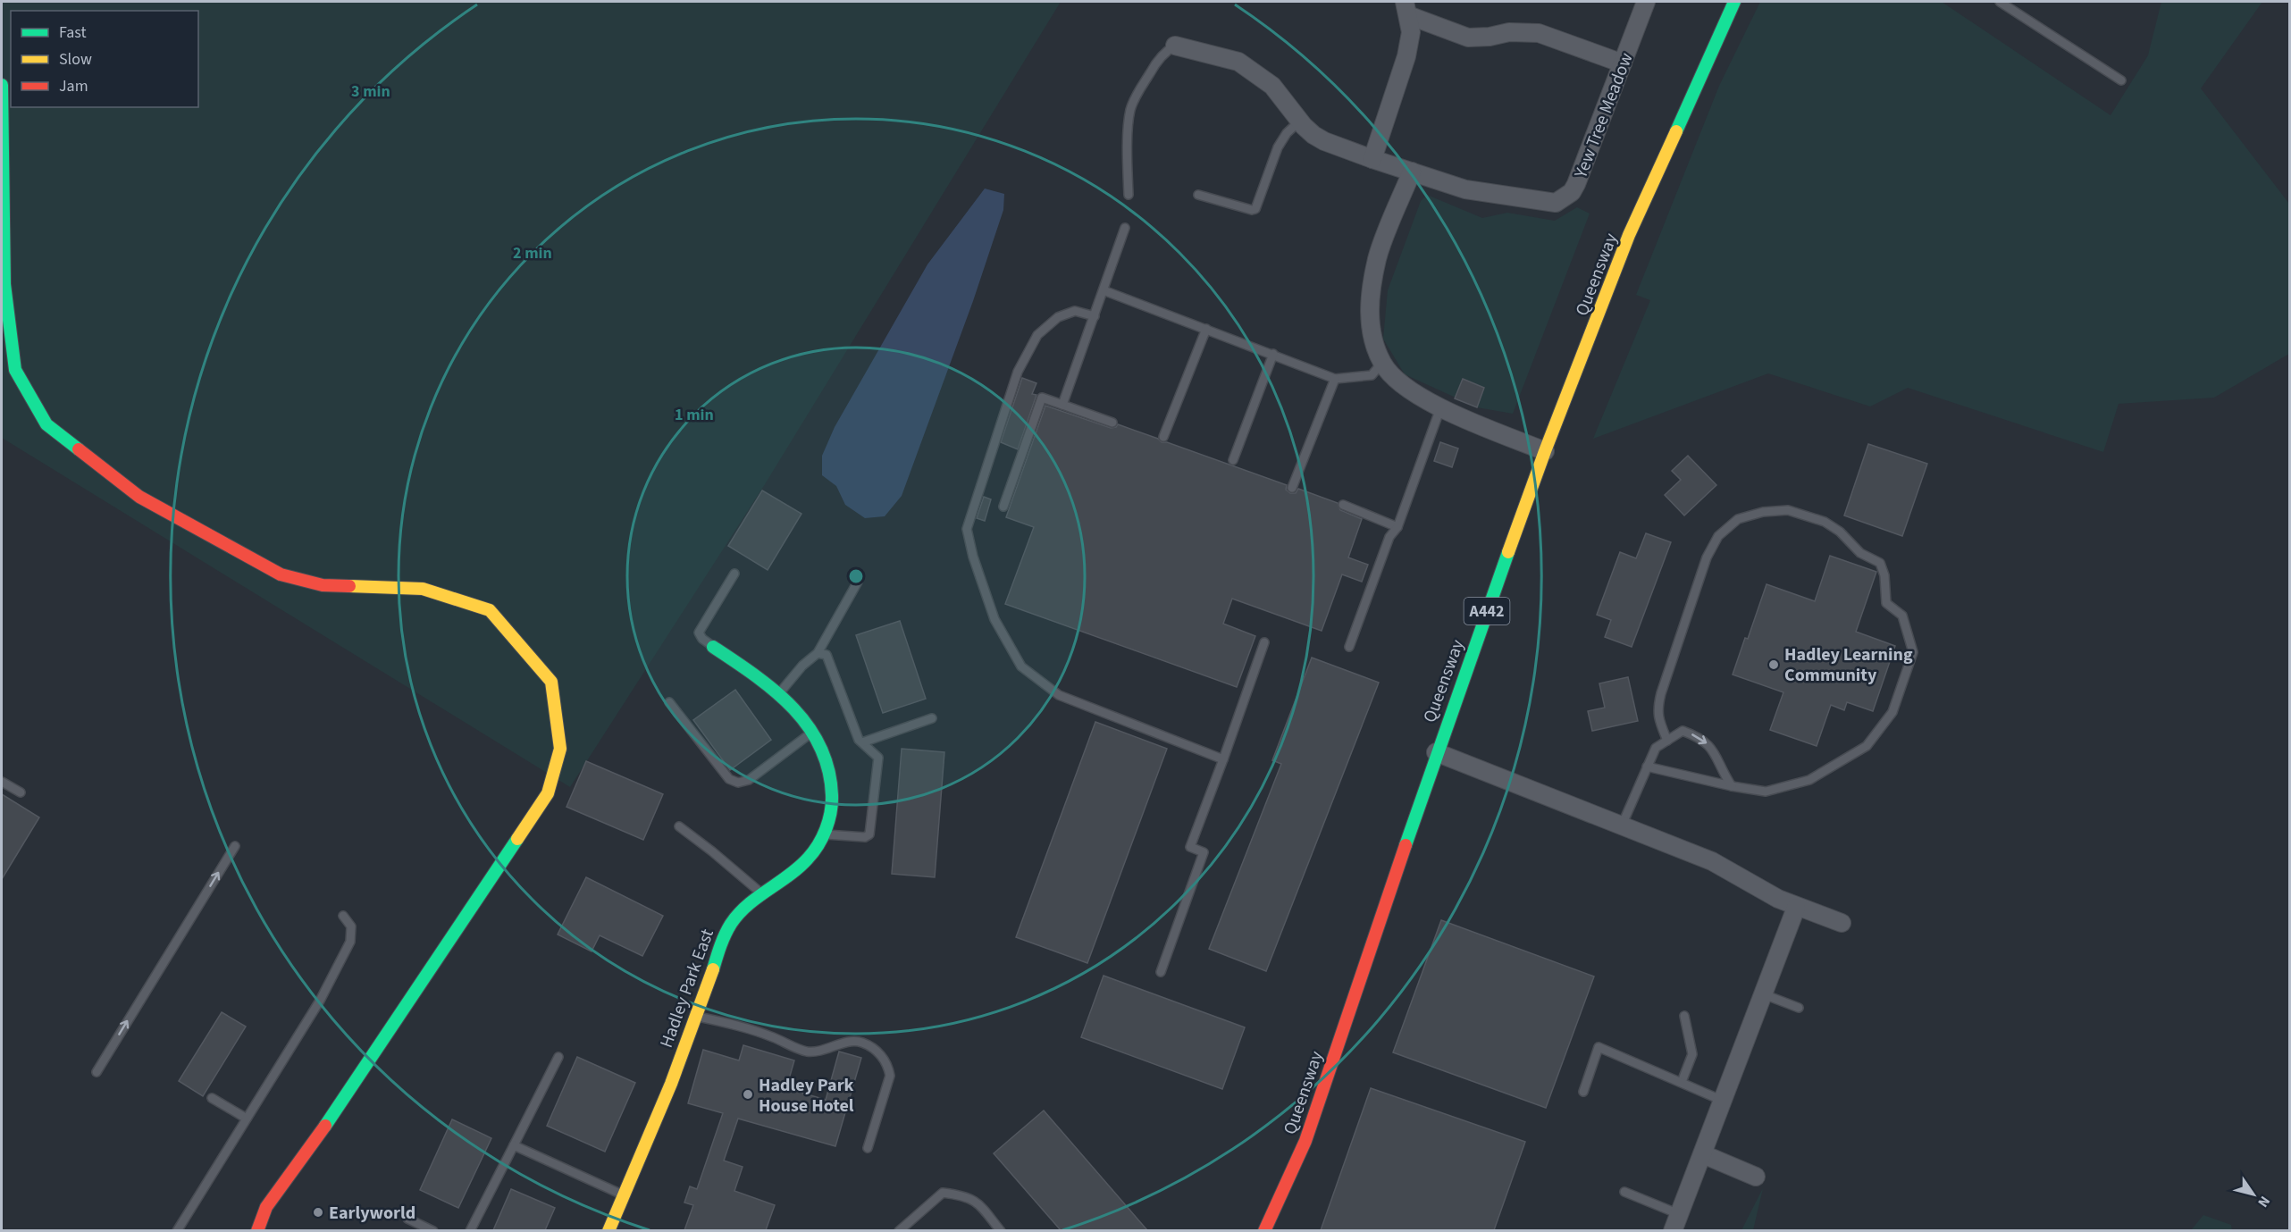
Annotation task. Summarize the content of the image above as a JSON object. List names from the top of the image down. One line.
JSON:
{"streets":{"street":["Yew Tree Meadow","Queensway","A442","Hadley Park East"]},"places":["Hadley Learning Community","Hadley Park House Hotel","Earlyworld"],"legend":["Fast","Slow","Jam"],"north":"bottom right","rings":["3 min","2 min","1 min"]}
